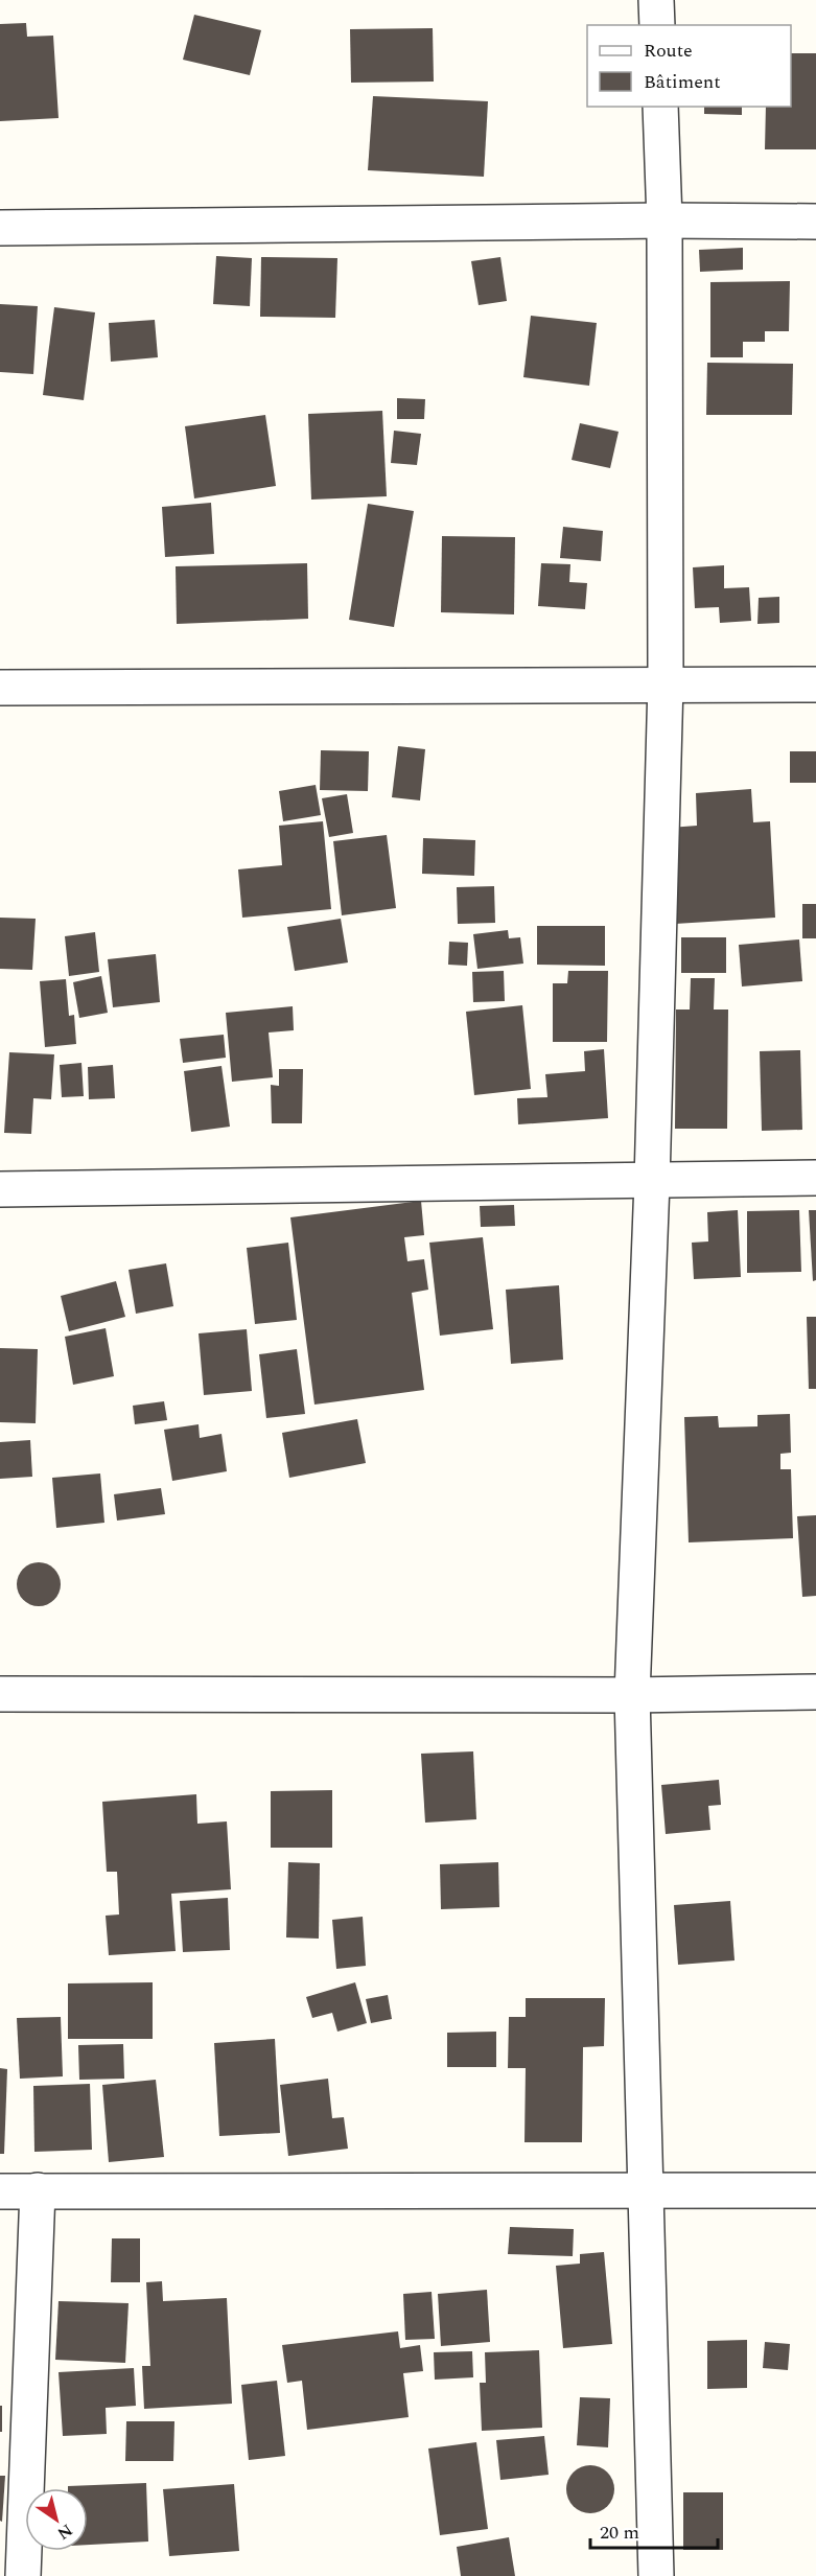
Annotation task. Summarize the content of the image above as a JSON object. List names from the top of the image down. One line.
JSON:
{"legend":["Route","Bâtiment"],"scale_bar":"20 m","north":"bottom right"}
